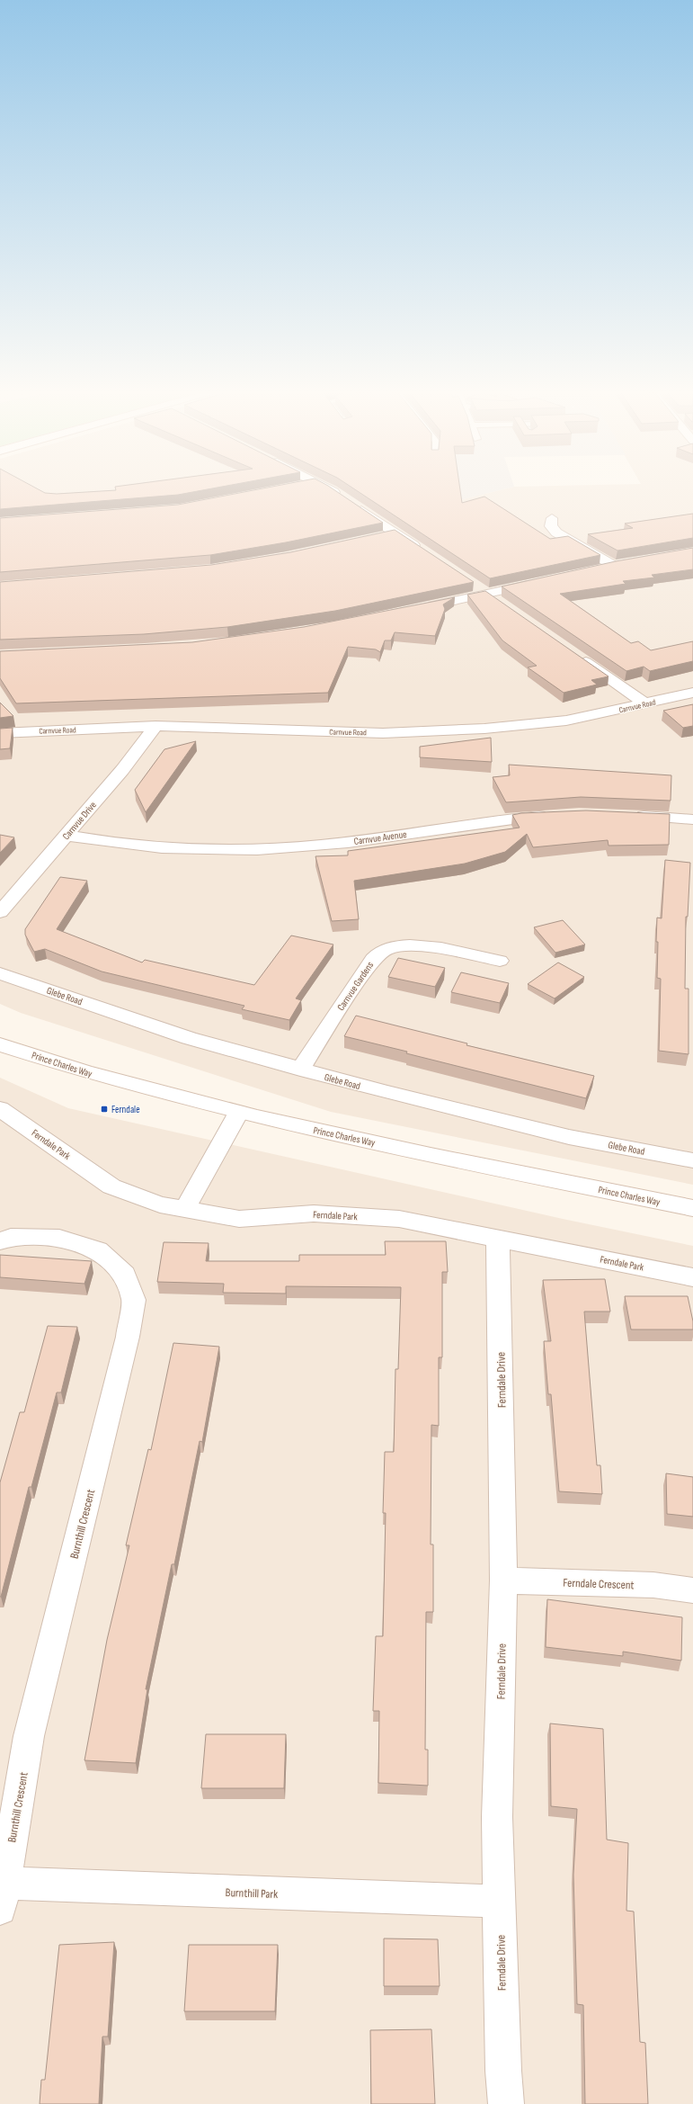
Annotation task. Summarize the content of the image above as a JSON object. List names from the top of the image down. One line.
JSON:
{"streets":{"street":["Carnvue Road","Carnvue Drive","Carnvue Avenue","Carnvue Gardens","Glebe Road","Prince Charles Way","Ferndale Park","Ferndale Drive","Burnthill Crescent","Ferndale Crescent","Burnthill Park"]},"crossings":[["Carnvue Road","Carnvue Drive"],["Carnvue Drive","Carnvue Avenue"],["Carnvue Gardens","Glebe Road"],["Ferndale Park","Ferndale Drive"],["Ferndale Drive","Ferndale Crescent"],["Ferndale Drive","Burnthill Park"],["Burnthill Crescent","Burnthill Park"]],"places":{"transit":["Ferndale"]}}
